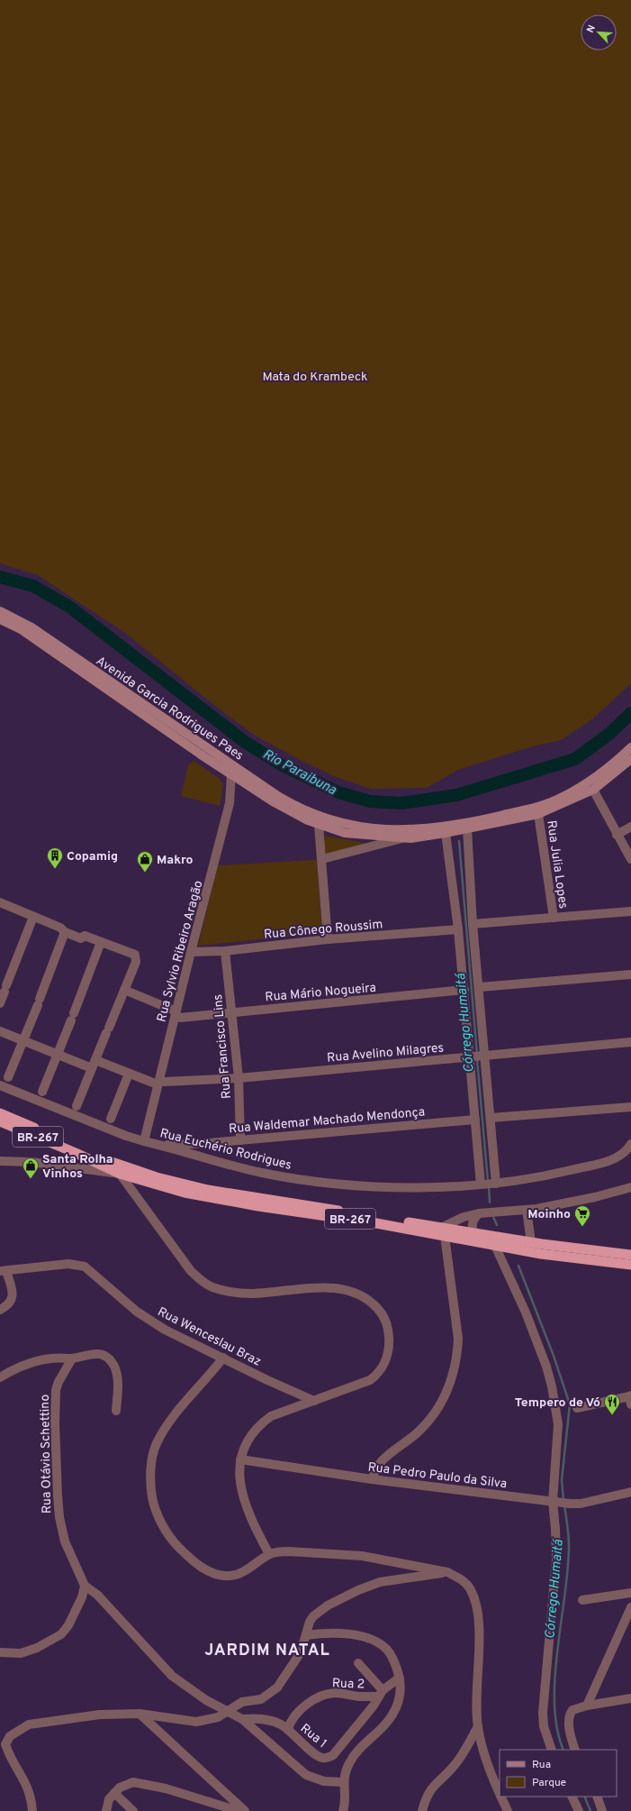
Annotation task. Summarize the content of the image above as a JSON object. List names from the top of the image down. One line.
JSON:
{"streets":{"highway":["BR-267"],"main road":["Avenida Garcia Rodrigues Paes"],"street":["Rua Julia Lopes","Rua Cônego Roussim","Rua Sylvio Ribeiro Aragão","Rua Mário Nogueira","Rua Francisco Lins","Rua Avelino Milagres","Rua Waldemar Machado Mendonça","Rua Euchério Rodrigues","Rua Wenceslau Braz","Rua Otávio Schettino","Rua Pedro Paulo da Silva","Rua 2","Rua 1"]},"crossings":[["Avenida Garcia Rodrigues Paes","Rua Julia Lopes"],["Avenida Garcia Rodrigues Paes","Rua Sylvio Ribeiro Aragão"],["Rua Cônego Roussim","Rua Sylvio Ribeiro Aragão"],["Rua Cônego Roussim","Rua Francisco Lins"],["Rua Sylvio Ribeiro Aragão","Rua Mário Nogueira"],["Rua Sylvio Ribeiro Aragão","Rua Avelino Milagres"],["Rua Sylvio Ribeiro Aragão","Rua Euchério Rodrigues"],["Rua Mário Nogueira","Rua Francisco Lins"],["Rua Francisco Lins","Rua Avelino Milagres"],["Rua Francisco Lins","Rua Waldemar Machado Mendonça"],["Rua Waldemar Machado Mendonça","Rua Euchério Rodrigues"],["Rua 2","Rua 1"]],"districts":["JARDIM NATAL"],"water":["Rio Paraibuna","Córrego Humaitá"],"parks":["Mata do Krambeck"],"places":{"building":["Copamig"],"shop":["Makro","Santa Rolha Vinhos"],"supermarket":["Moinho"],"restaurant":["Tempero de Vó"]},"legend":["Rua","Parque"],"north":"top left"}
